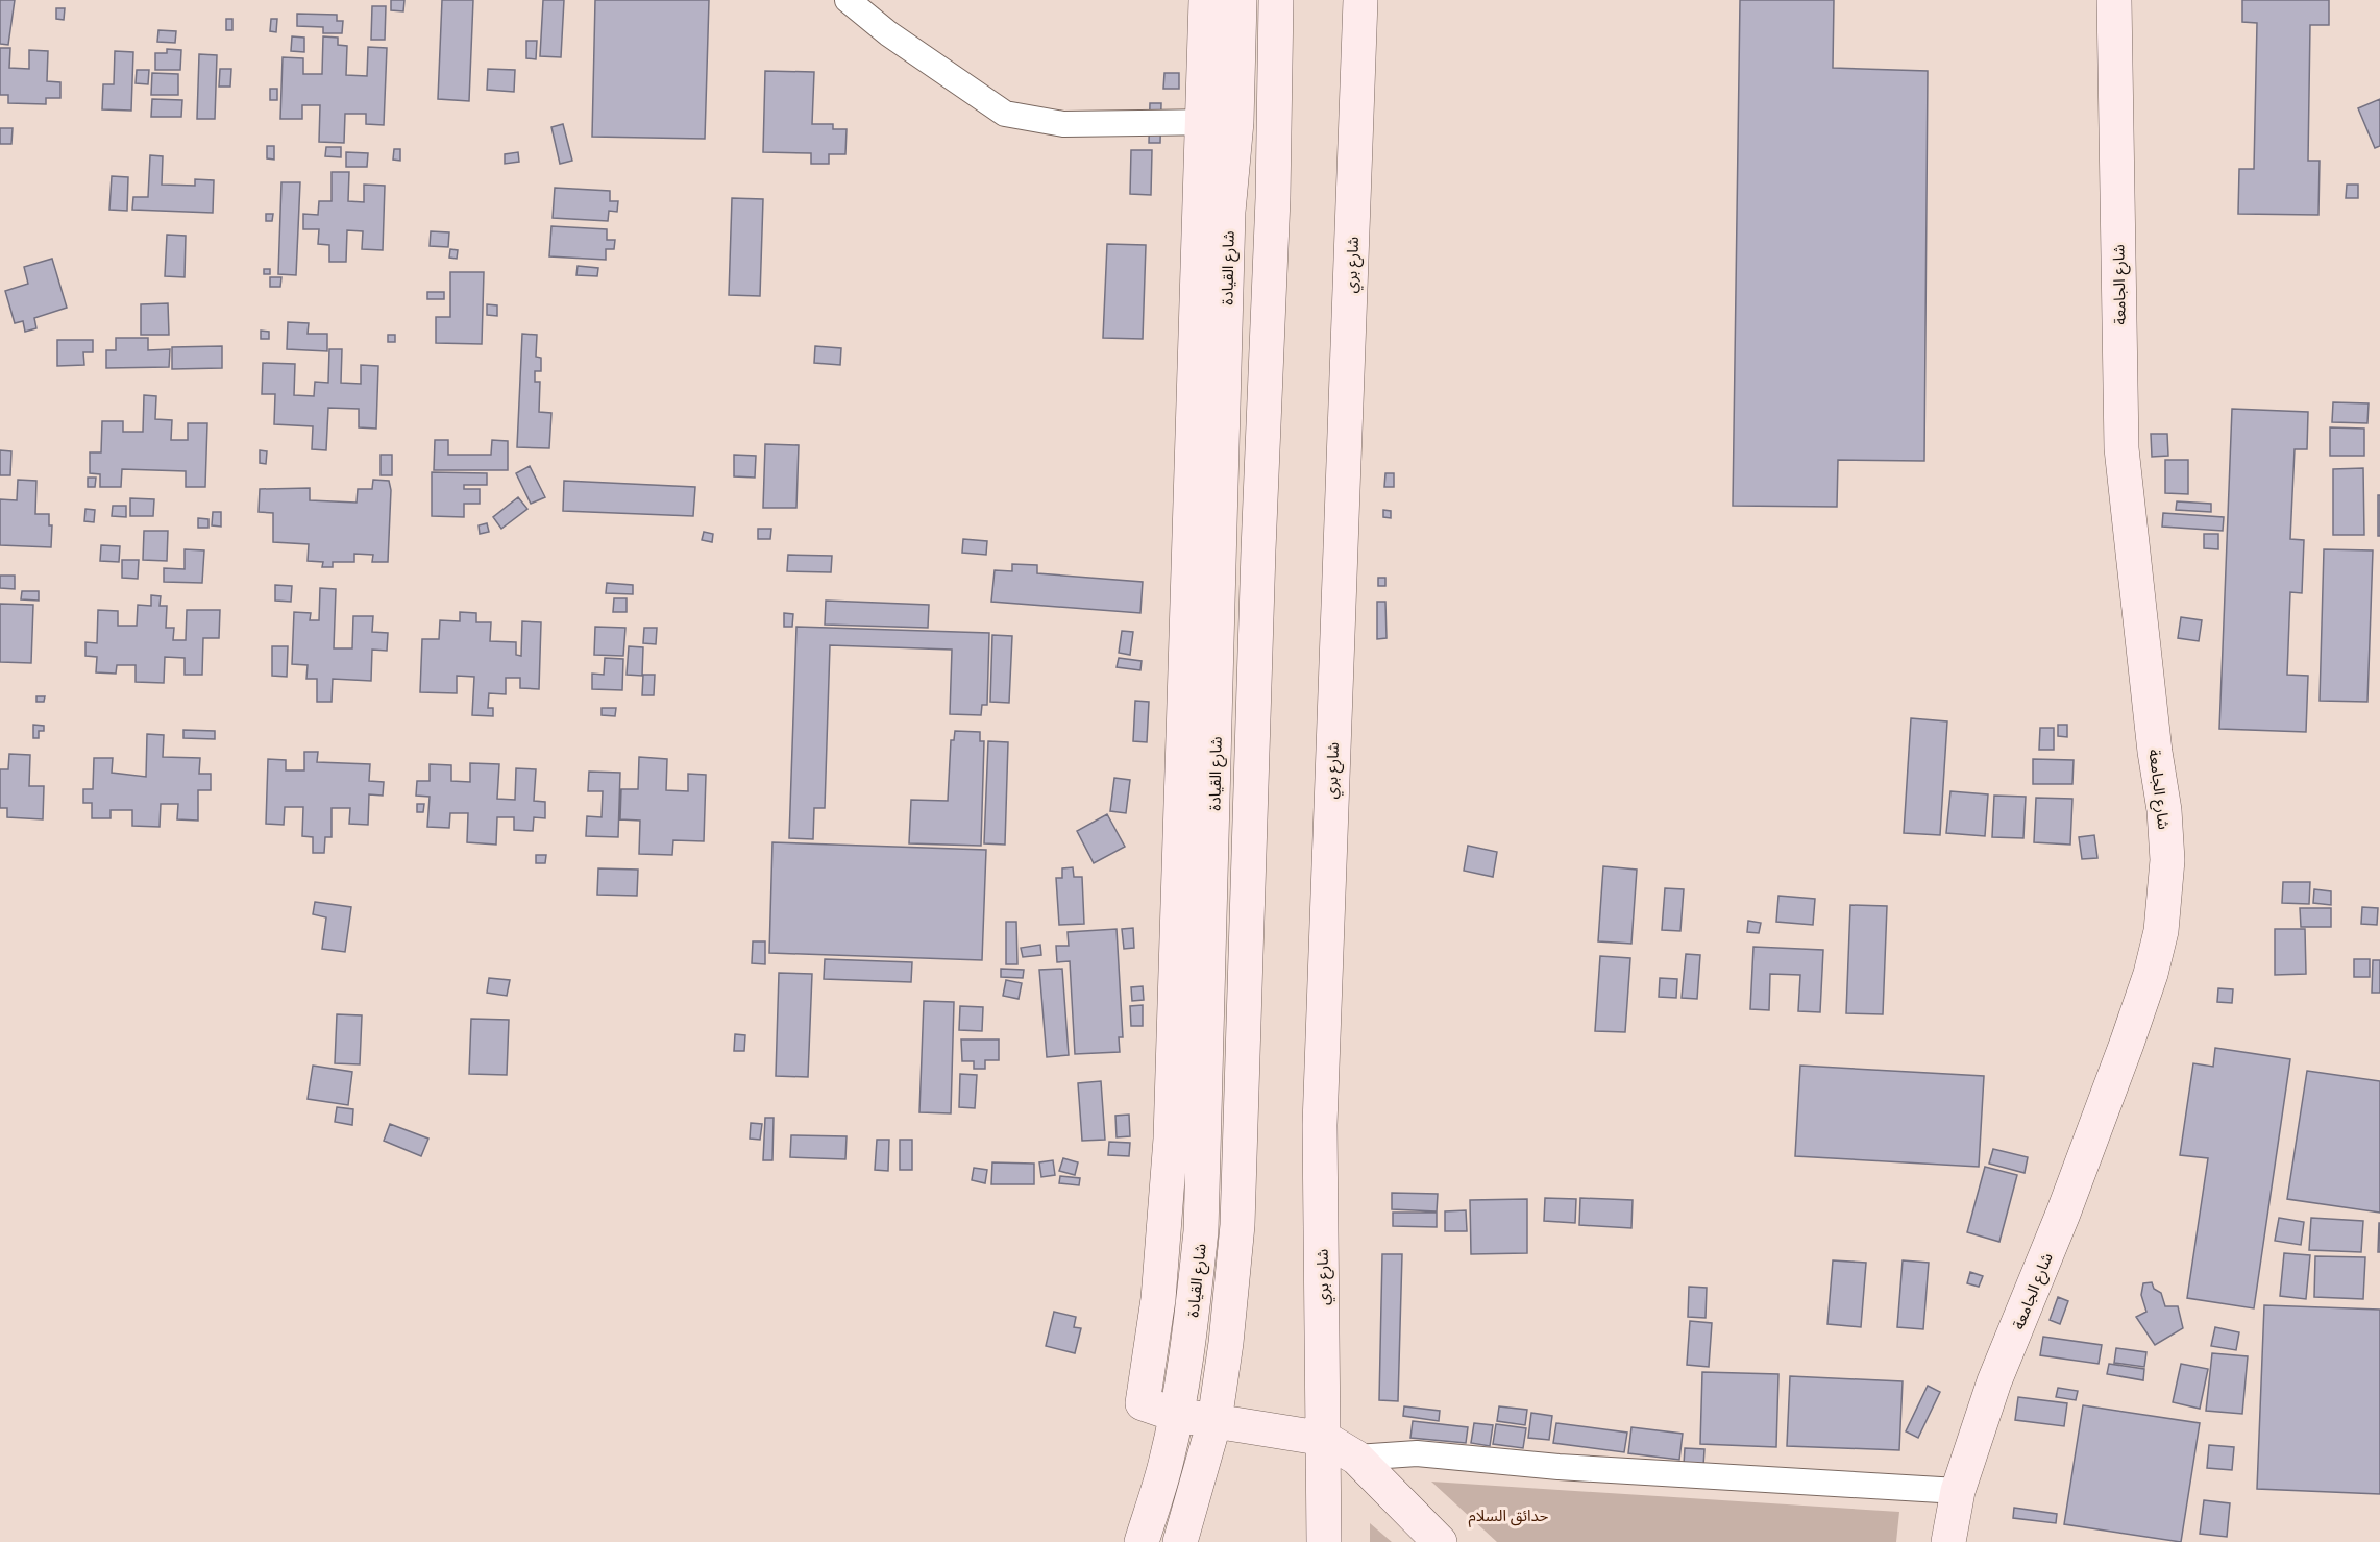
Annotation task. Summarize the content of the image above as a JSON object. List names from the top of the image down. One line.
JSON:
{"streets":{"main road":["شارع بري","شارع القيادة","شارع الجامعة"]},"parks":["حدائق السلام"]}
